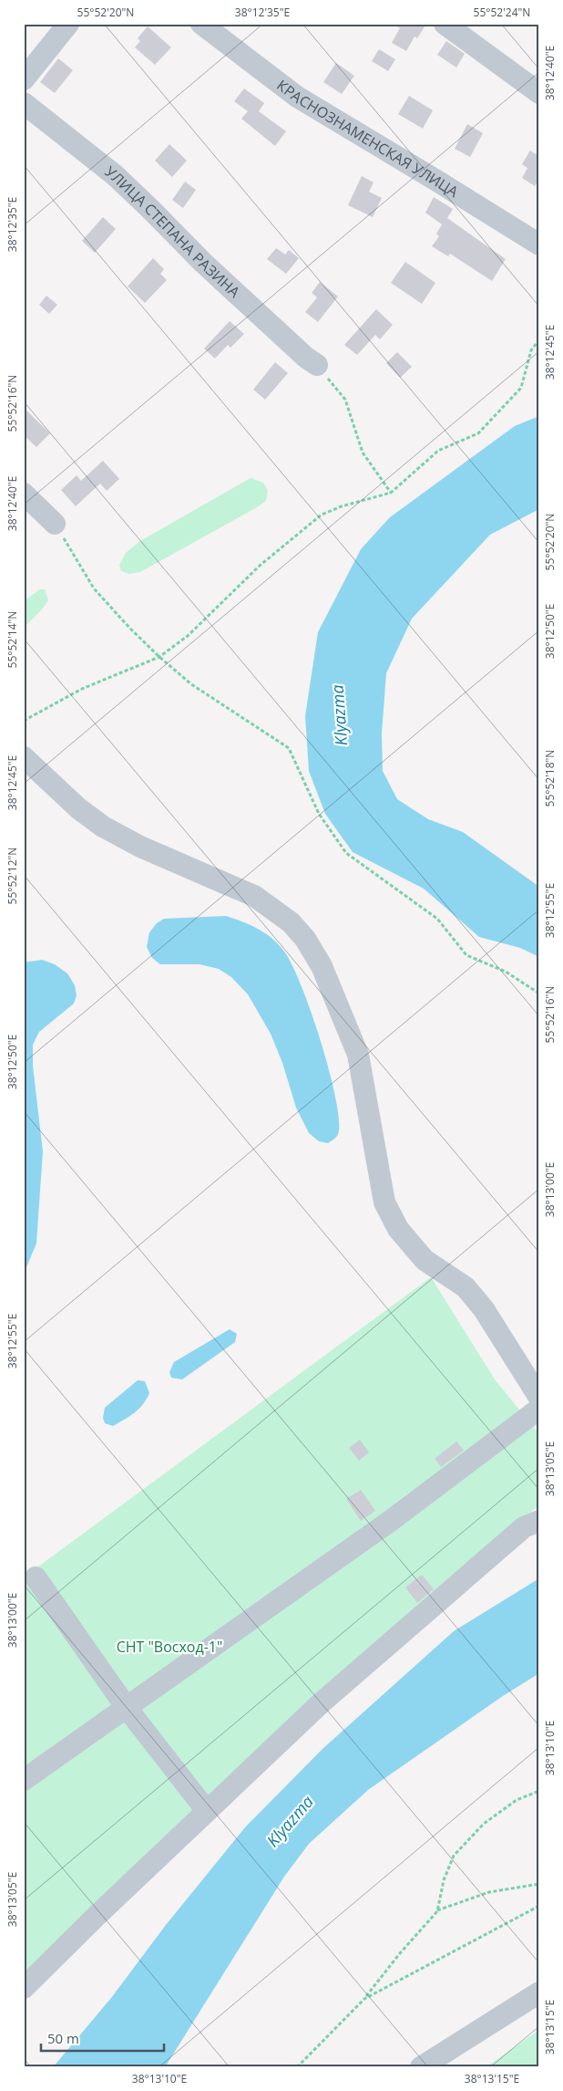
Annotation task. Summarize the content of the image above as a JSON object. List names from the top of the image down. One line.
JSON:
{"streets":{"street":["КРАСНОЗНАМЕНСКАЯ УЛИЦА","УЛИЦА СТЕПАНА РАЗИНА"]},"water":["Klyazma"],"parks":["СНТ \"Восход-1\""],"scale_bar":"50 m","coordinates":["55°52'20\"N","38°12'35\"E","55°52'24\"N","38°12'40\"E","38°12'45\"E","55°52'16\"N","38°12'50\"E","55°52'14\"N","55°52'18\"N","55°52'12\"N","38°12'55\"E","38°13'00\"E","38°13'05\"E","38°13'10\"E","38°13'15\"E"]}
